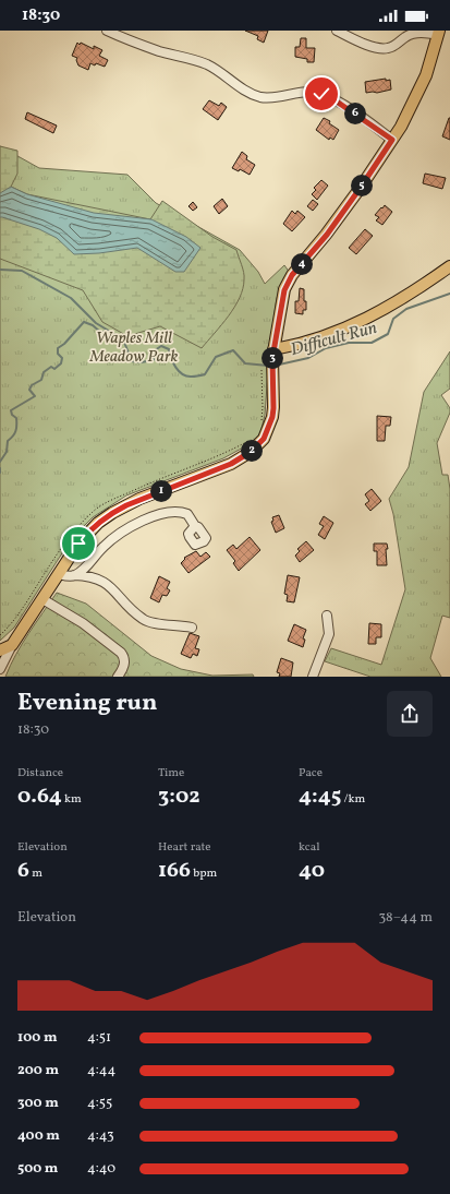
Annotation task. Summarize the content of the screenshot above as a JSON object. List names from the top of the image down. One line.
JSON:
{"water":["Difficult Run"],"parks":["Waples Mill Meadow Park"],"page":{"status":"18:30","pins":["6","5","4","3","2","1"],"heading":["Evening run","18:30"],"stats":[["Distance","0.64 km"],["Time","3:02"],["Pace","4:45 /km"],["Elevation","6 m"],["Heart rate","166 bpm"],["kcal","40"]],"chart":["Elevation","38–44 m"],"list":[{"name":"100 m","note":"4:51"},{"name":"200 m","note":"4:44"},{"name":"300 m","note":"4:55"},{"name":"400 m","note":"4:43"},{"name":"500 m","note":"4:40"}]}}
